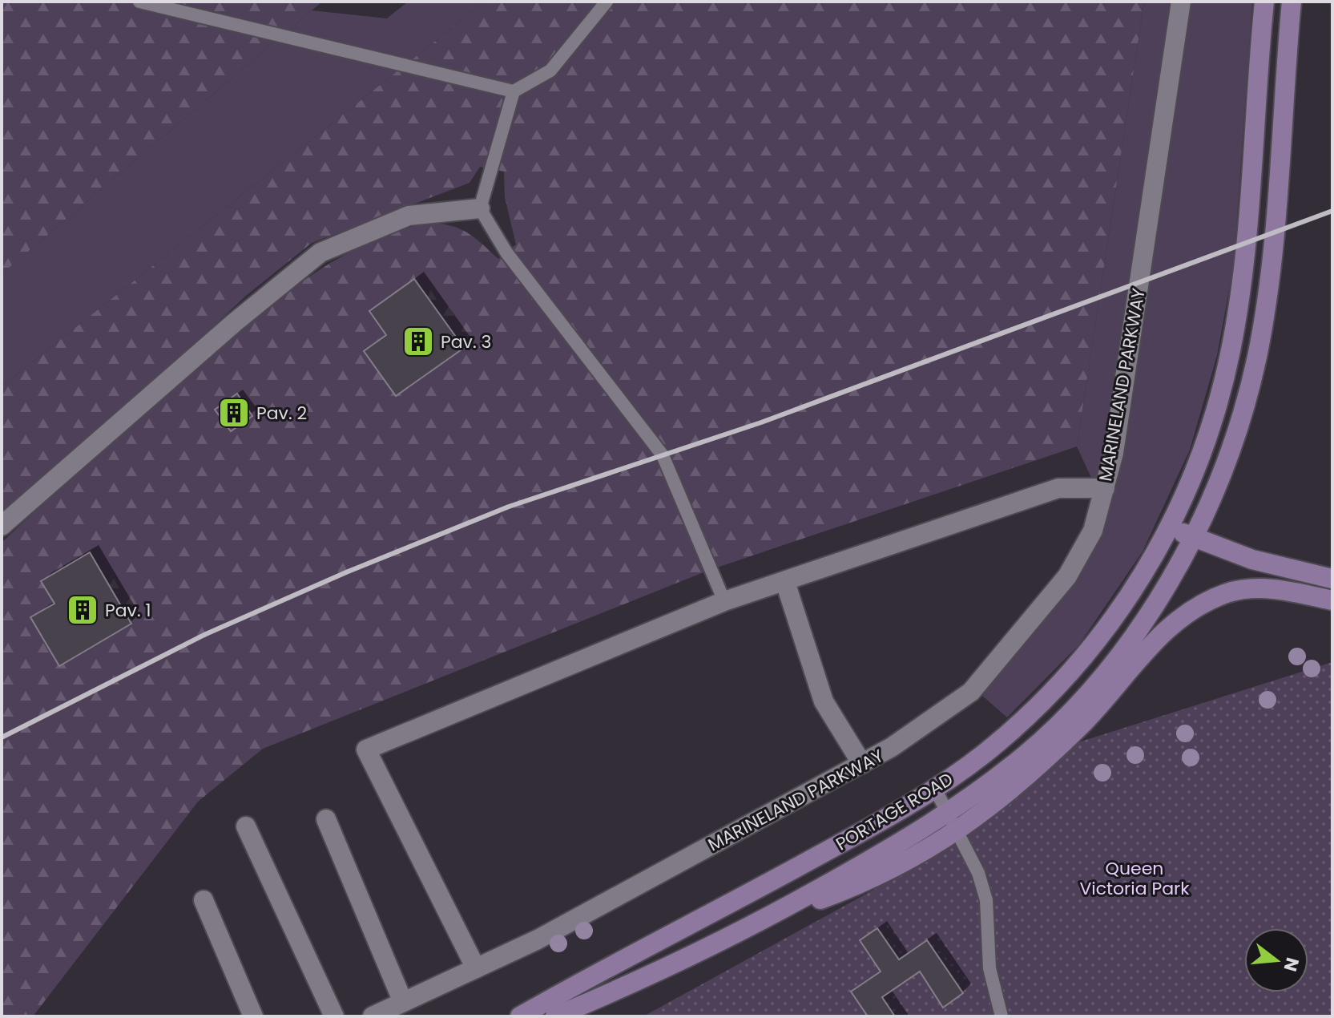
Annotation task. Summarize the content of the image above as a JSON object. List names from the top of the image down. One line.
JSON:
{"streets":{"main road":["PORTAGE ROAD"],"street":["MARINELAND PARKWAY"]},"parks":["Queen Victoria Park"],"places":{"building":["Pav. 3","Pav. 2","Pav. 1"]},"north":"right"}
